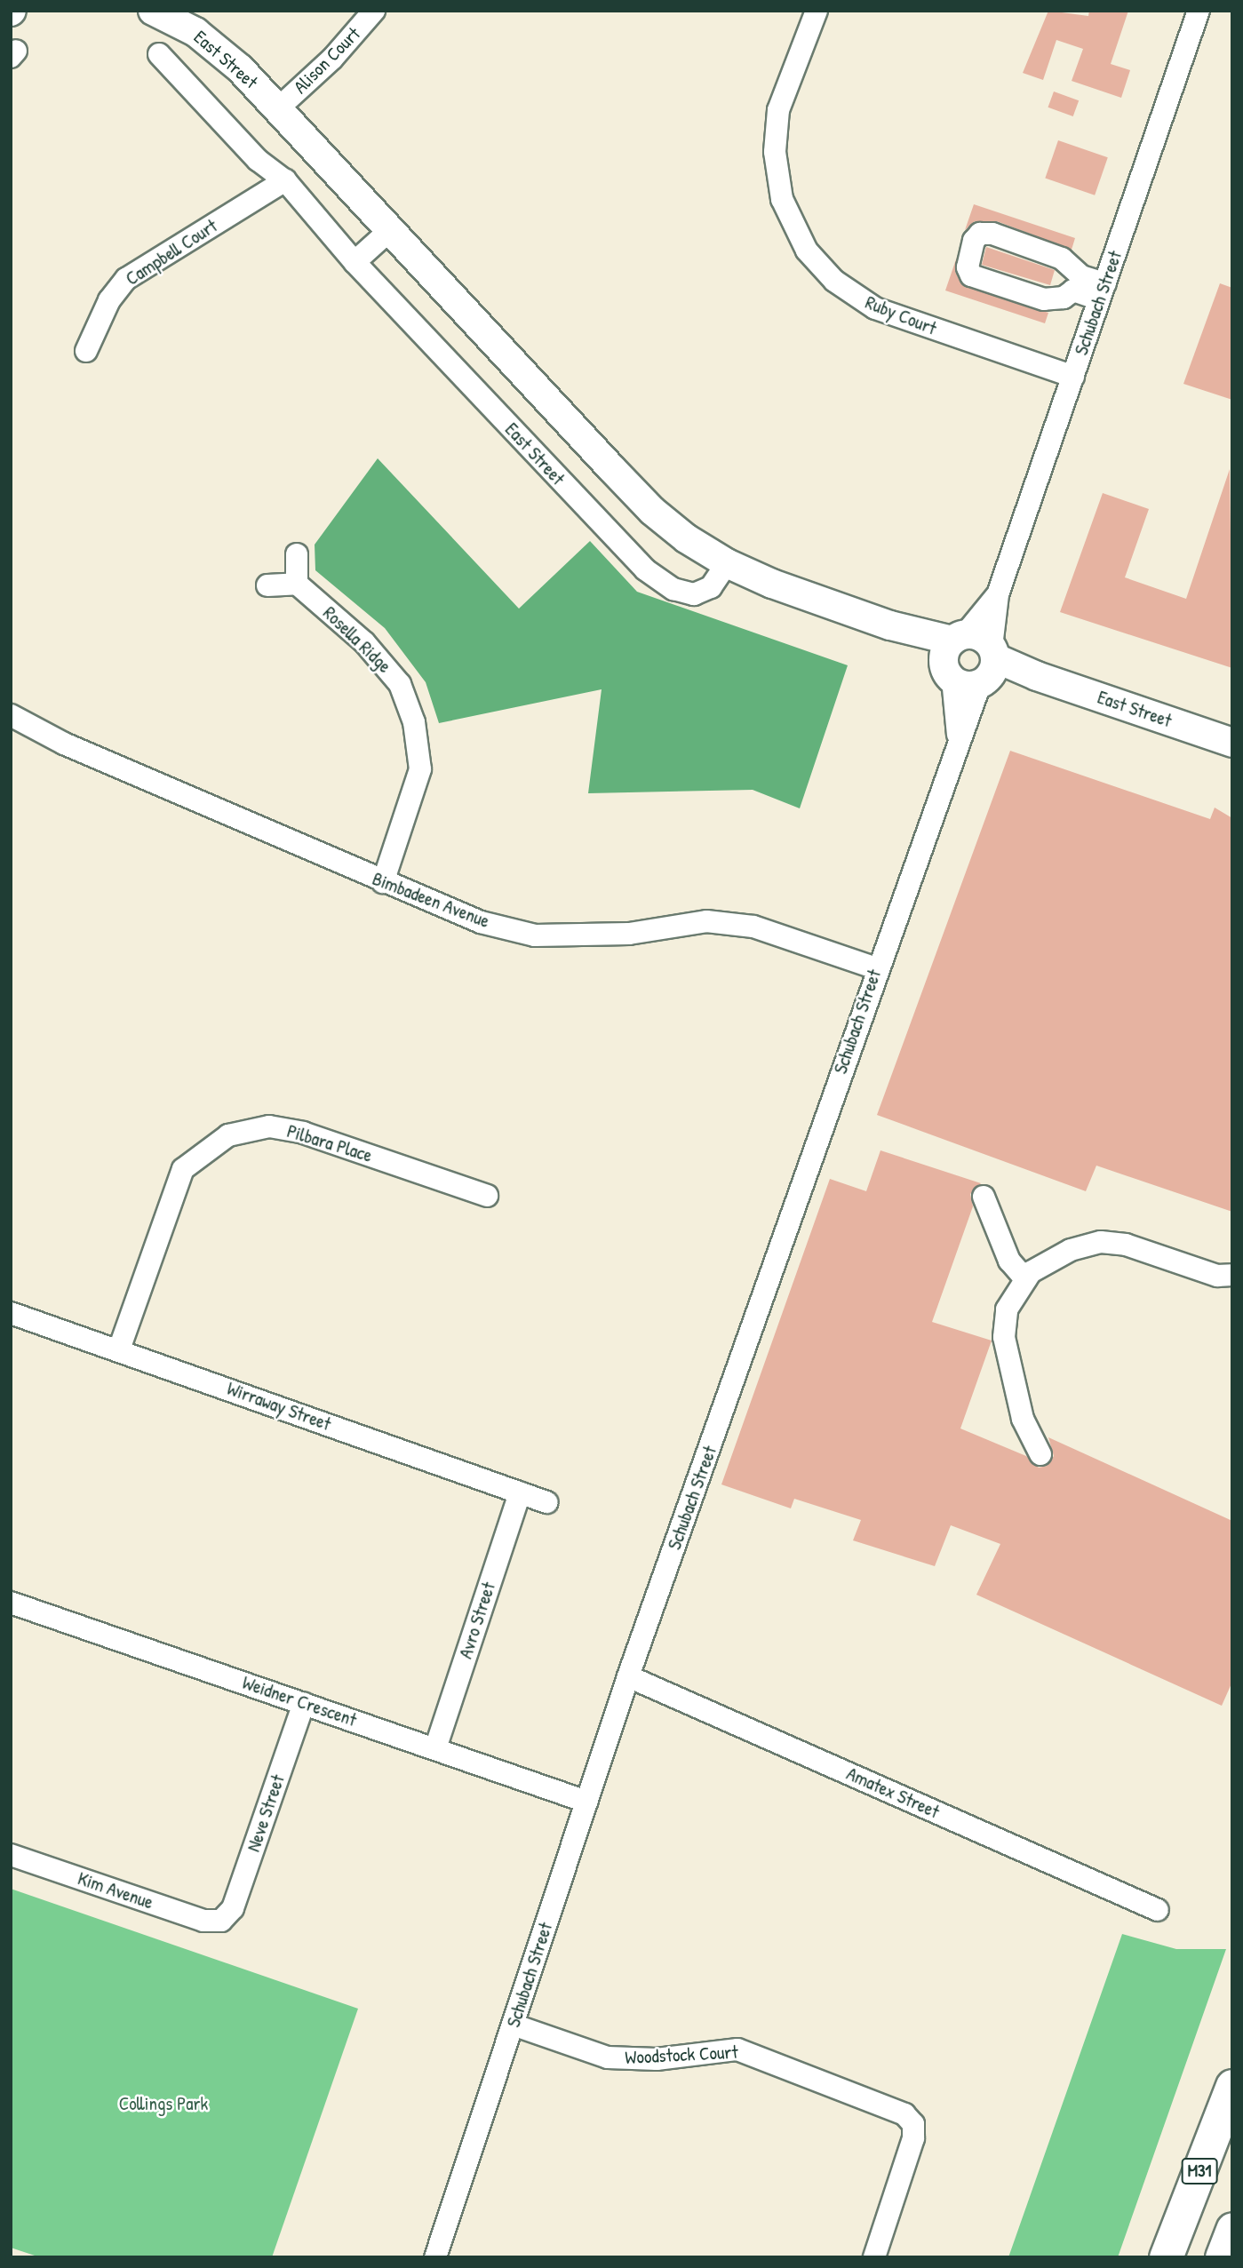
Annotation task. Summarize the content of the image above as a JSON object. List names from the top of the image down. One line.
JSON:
{"streets":{"highway":["M31"],"main road":["East Street"],"street":["Alison Court","Campbell Court","Schubach Street","Ruby Court","Rosella Ridge","Bimbadeen Avenue","Pilbara Place","Wirraway Street","Avro Street","Weidner Crescent","Amatex Street","Neve Street","Kim Avenue","Woodstock Court"]},"crossings":[["East Street","Alison Court"],["East Street","Campbell Court"],["East Street","Schubach Street"],["Schubach Street","Ruby Court"],["Schubach Street","Bimbadeen Avenue"],["Schubach Street","Weidner Crescent"],["Schubach Street","Amatex Street"],["Schubach Street","Woodstock Court"],["Rosella Ridge","Bimbadeen Avenue"],["Pilbara Place","Wirraway Street"],["Wirraway Street","Avro Street"],["Avro Street","Weidner Crescent"],["Weidner Crescent","Neve Street"],["Neve Street","Kim Avenue"]],"parks":["Collings Park"]}
